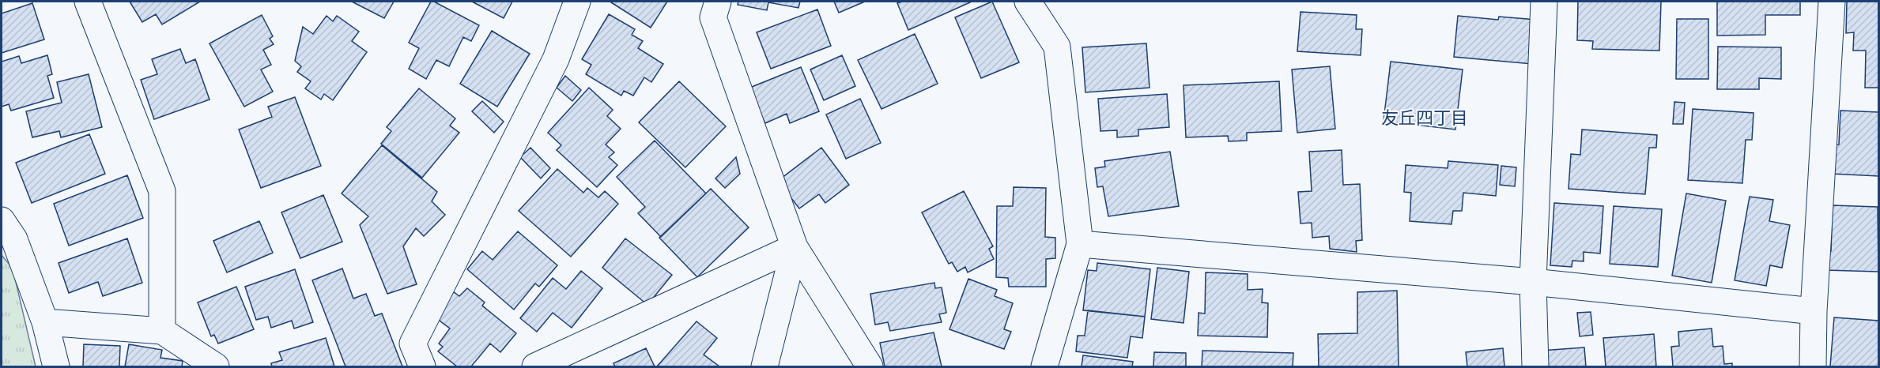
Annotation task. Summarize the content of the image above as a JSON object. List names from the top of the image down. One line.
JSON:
{"districts":["友丘四丁目"]}
